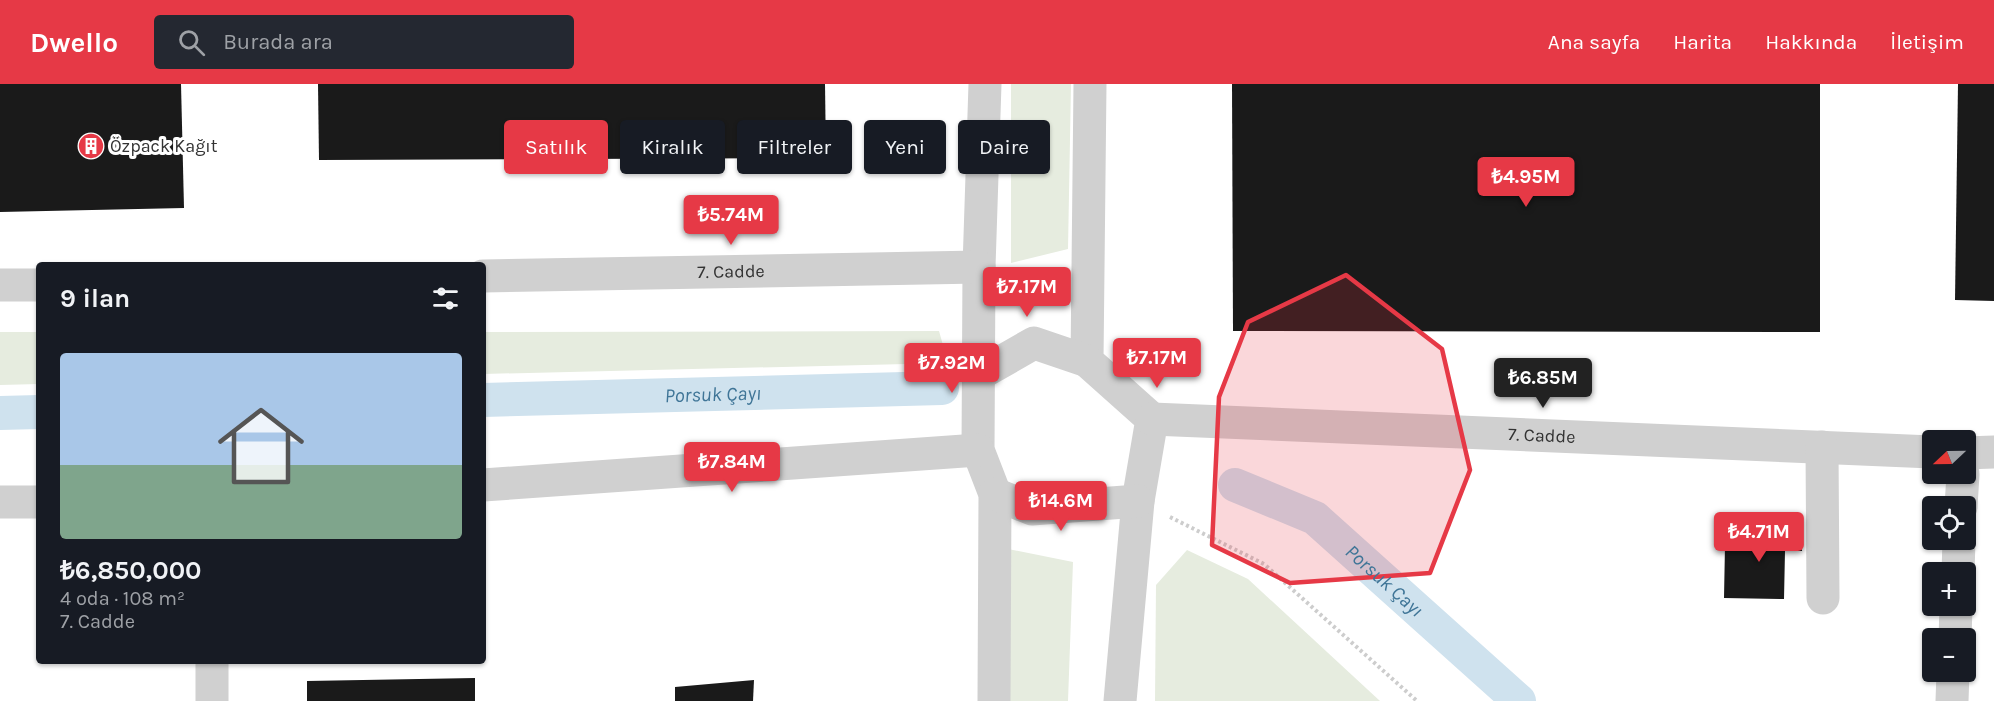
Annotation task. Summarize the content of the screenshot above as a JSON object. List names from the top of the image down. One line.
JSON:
{"streets":{"street":["7. Cadde"]},"water":["Porsuk Çayı"],"places":{"building":["Özpack Kağıt"]},"north":"left","page":{"header":"Dwello","search":"Burada ara","nav":["Ana sayfa","Harita","Hakkında","İletişim"],"chip":["Satılık","Kiralık","Filtreler","Yeni","Daire"],"price":["₺4.95M","₺5.74M","₺7.17M","₺7.17M","₺7.92M","₺6.85M","₺7.84M","₺14.6M","₺4.71M"],"heading":"9 ilan","list":[{"name":"₺6,850,000","note":"4 oda · 108 m² · 7. Cadde"}],"map_buttons":["+","−"]}}
